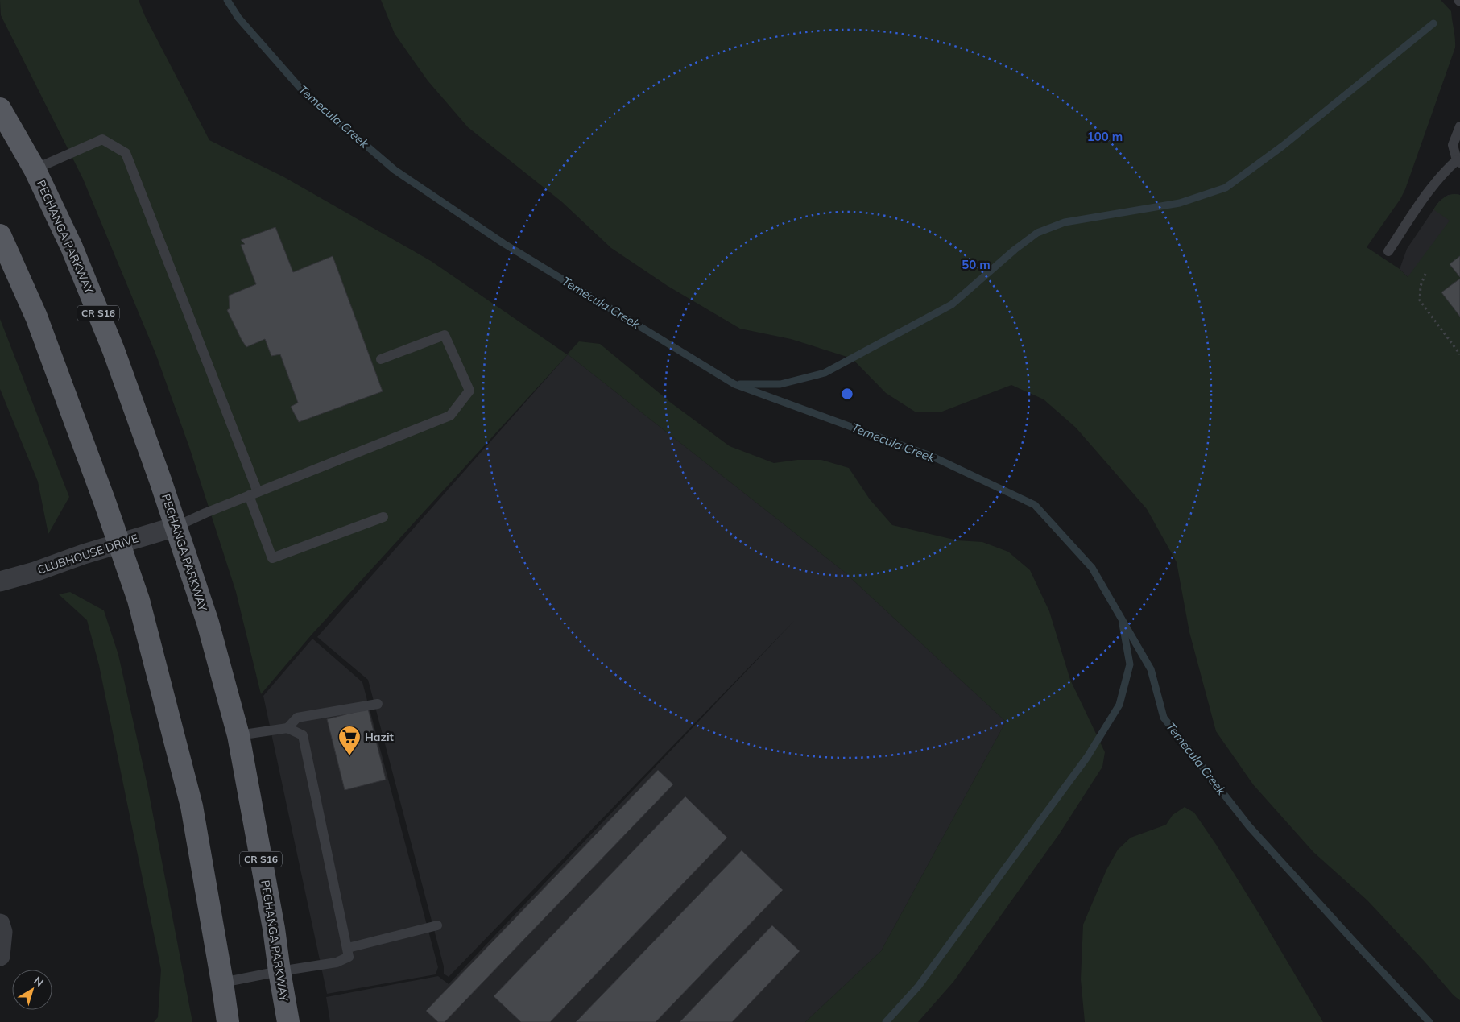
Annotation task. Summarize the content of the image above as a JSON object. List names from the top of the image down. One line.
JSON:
{"streets":{"main road":["PECHANGA PARKWAY","CR S16"],"street":["CLUBHOUSE DRIVE"]},"crossings":[["PECHANGA PARKWAY","CLUBHOUSE DRIVE"]],"water":["Temecula Creek"],"places":{"supermarket":["Hazit"]},"north":"top right","rings":["100 m","50 m"]}
